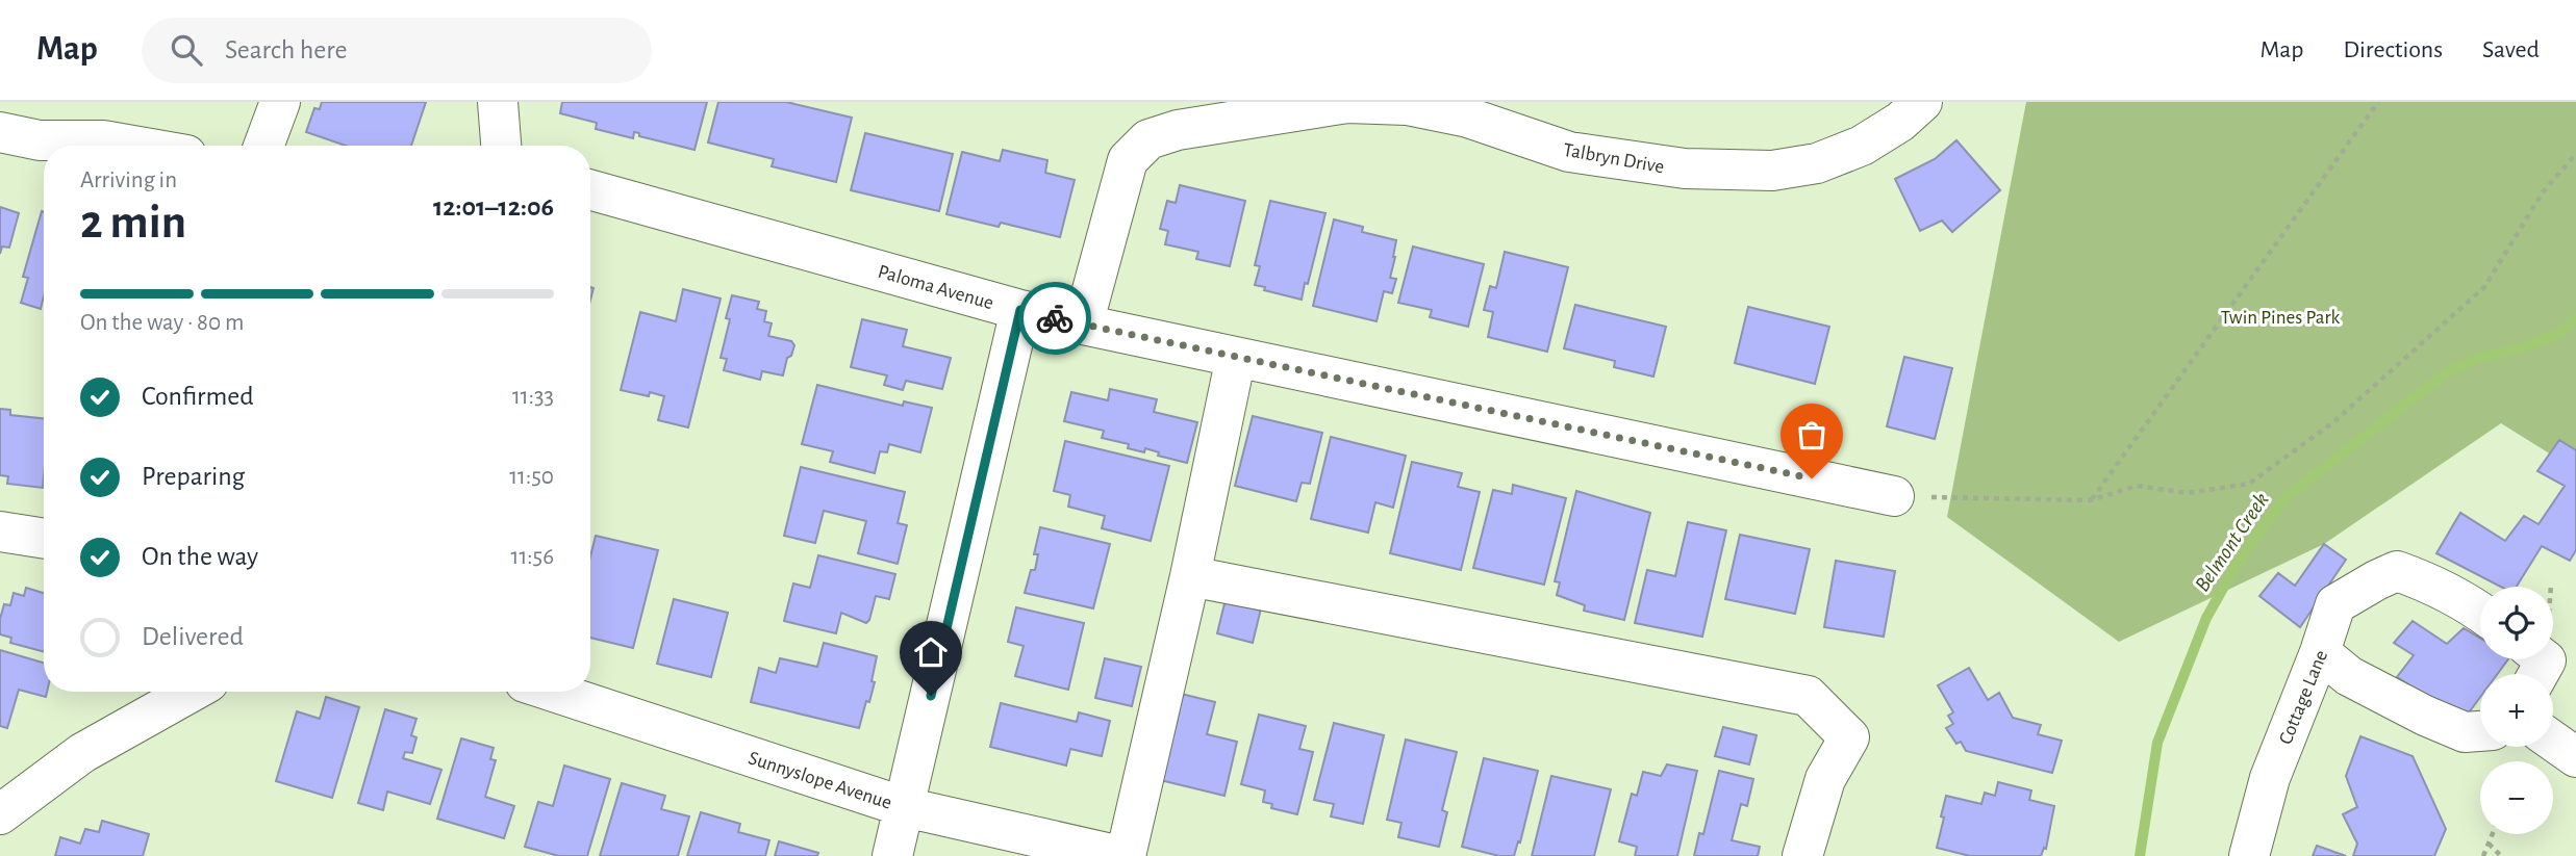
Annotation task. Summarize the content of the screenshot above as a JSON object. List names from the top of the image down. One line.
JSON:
{"streets":{"street":["Talbryn Drive","Paloma Avenue","Cottage Lane","Sunnyslope Avenue"]},"crossings":[["Talbryn Drive","Paloma Avenue"]],"water":["Belmont Creek"],"parks":["Twin Pines Park"],"page":{"header":"Map","search":"Search here","nav":["Map","Directions","Saved"],"heading":["2 min","Arriving in","12:01–12:06"],"bar":"On the way · 80 m","list":[["Confirmed","11:33"],["Preparing","11:50"],["On the way","11:56"],"Delivered"],"map_buttons":["+","−"]}}
